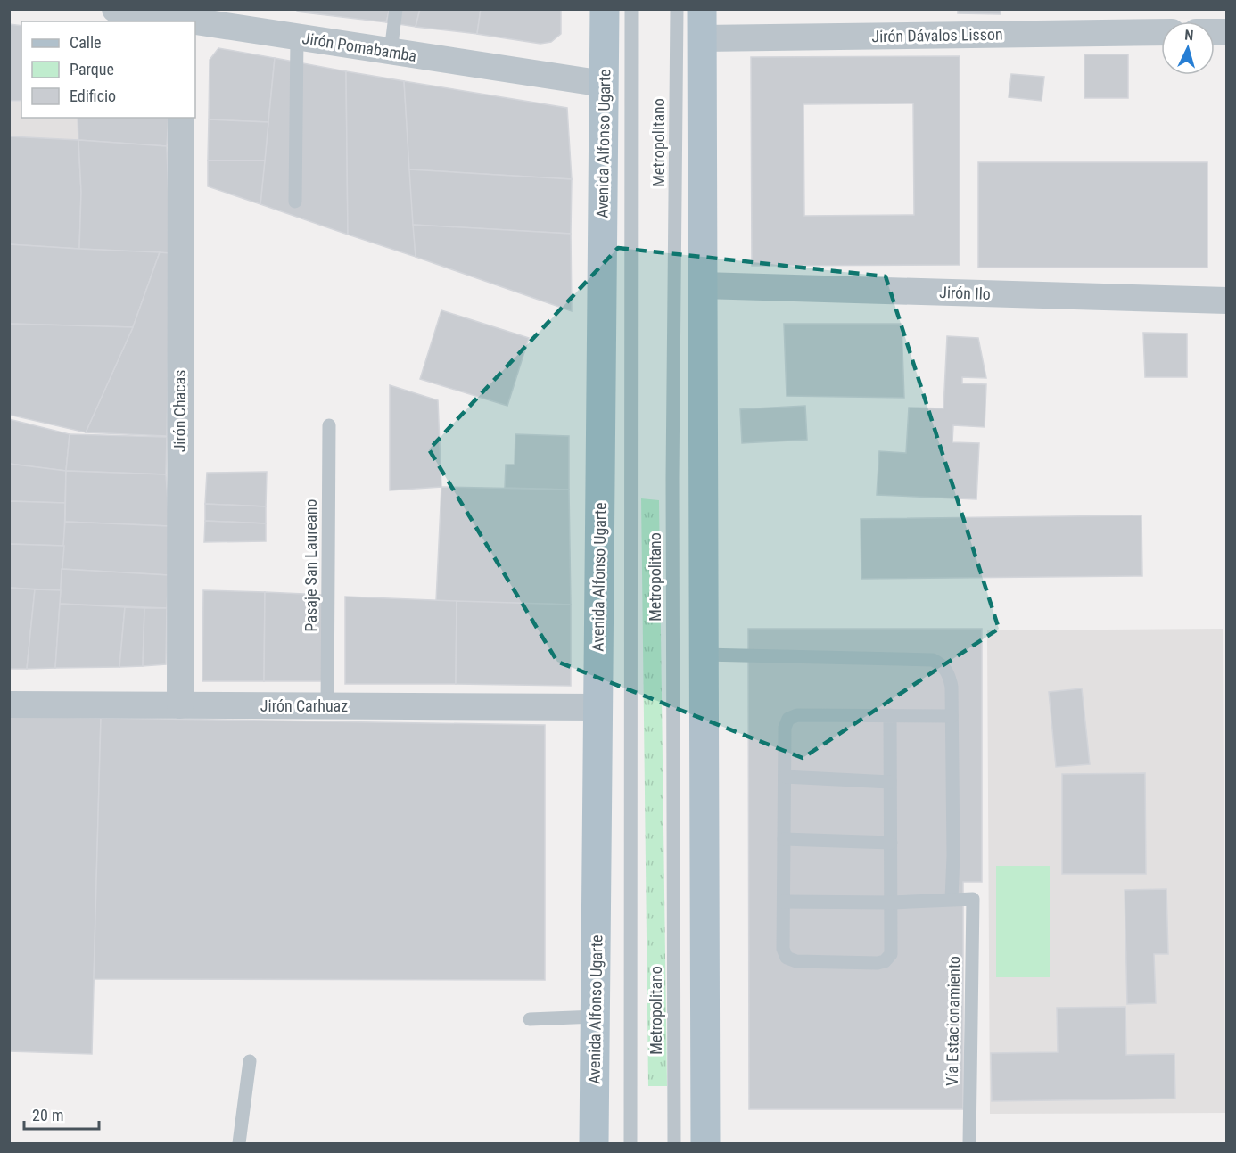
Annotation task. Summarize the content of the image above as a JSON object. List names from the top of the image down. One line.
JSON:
{"streets":{"main road":["Avenida Alfonso Ugarte"],"street":["Jirón Dávalos Lisson","Jirón Pomabamba","Jirón Ilo","Jirón Chacas","Jirón Carhuaz"],"lane":["Metropolitano","Pasaje San Laureano","Vía Estacionamiento"]},"crossings":[["Jirón Pomabamba","Avenida Alfonso Ugarte"],["Avenida Alfonso Ugarte","Jirón Carhuaz"],["Jirón Chacas","Jirón Carhuaz"],["Pasaje San Laureano","Jirón Carhuaz"]],"legend":["Calle","Parque","Edificio"],"scale_bar":"20 m","north":"top"}
